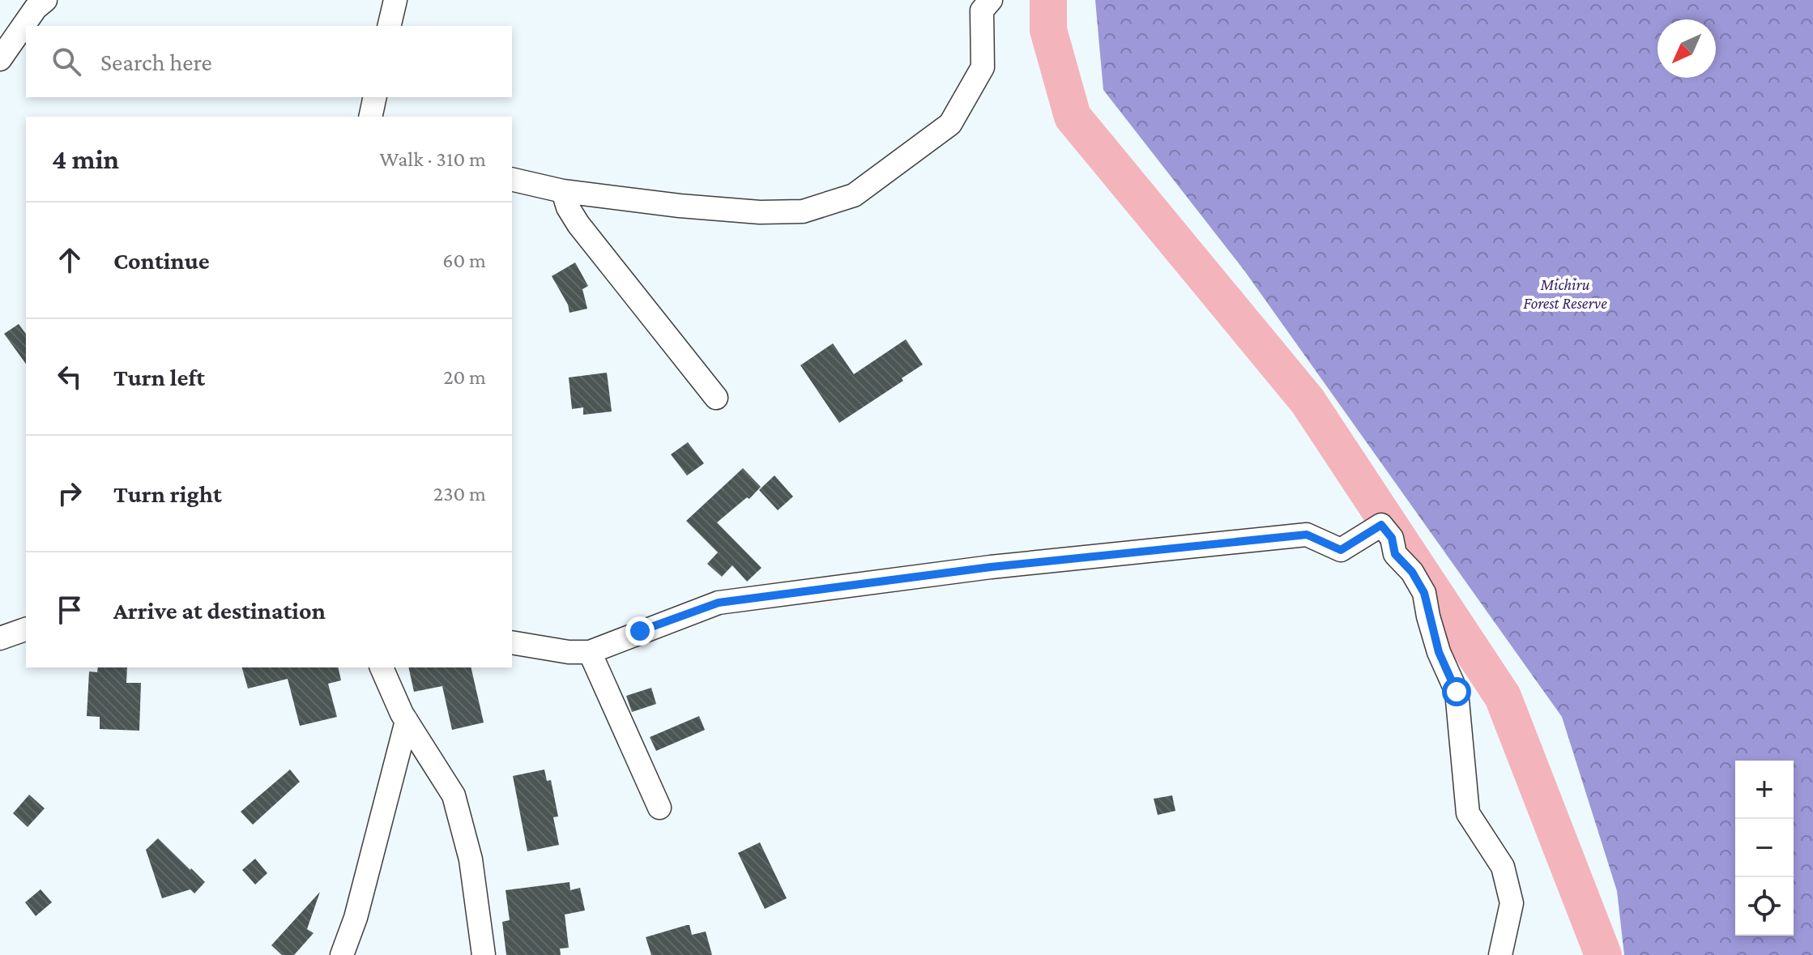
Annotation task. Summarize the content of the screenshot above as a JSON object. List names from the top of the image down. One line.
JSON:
{"parks":["Michiru Forest Reserve"],"north":"bottom left","page":{"search":"Search here","heading":["4 min","Walk · 310 m"],"list":[["Continue","60 m"],["Turn left","20 m"],["Turn right","230 m"],"Arrive at destination"],"map_buttons":["+","−"]}}
